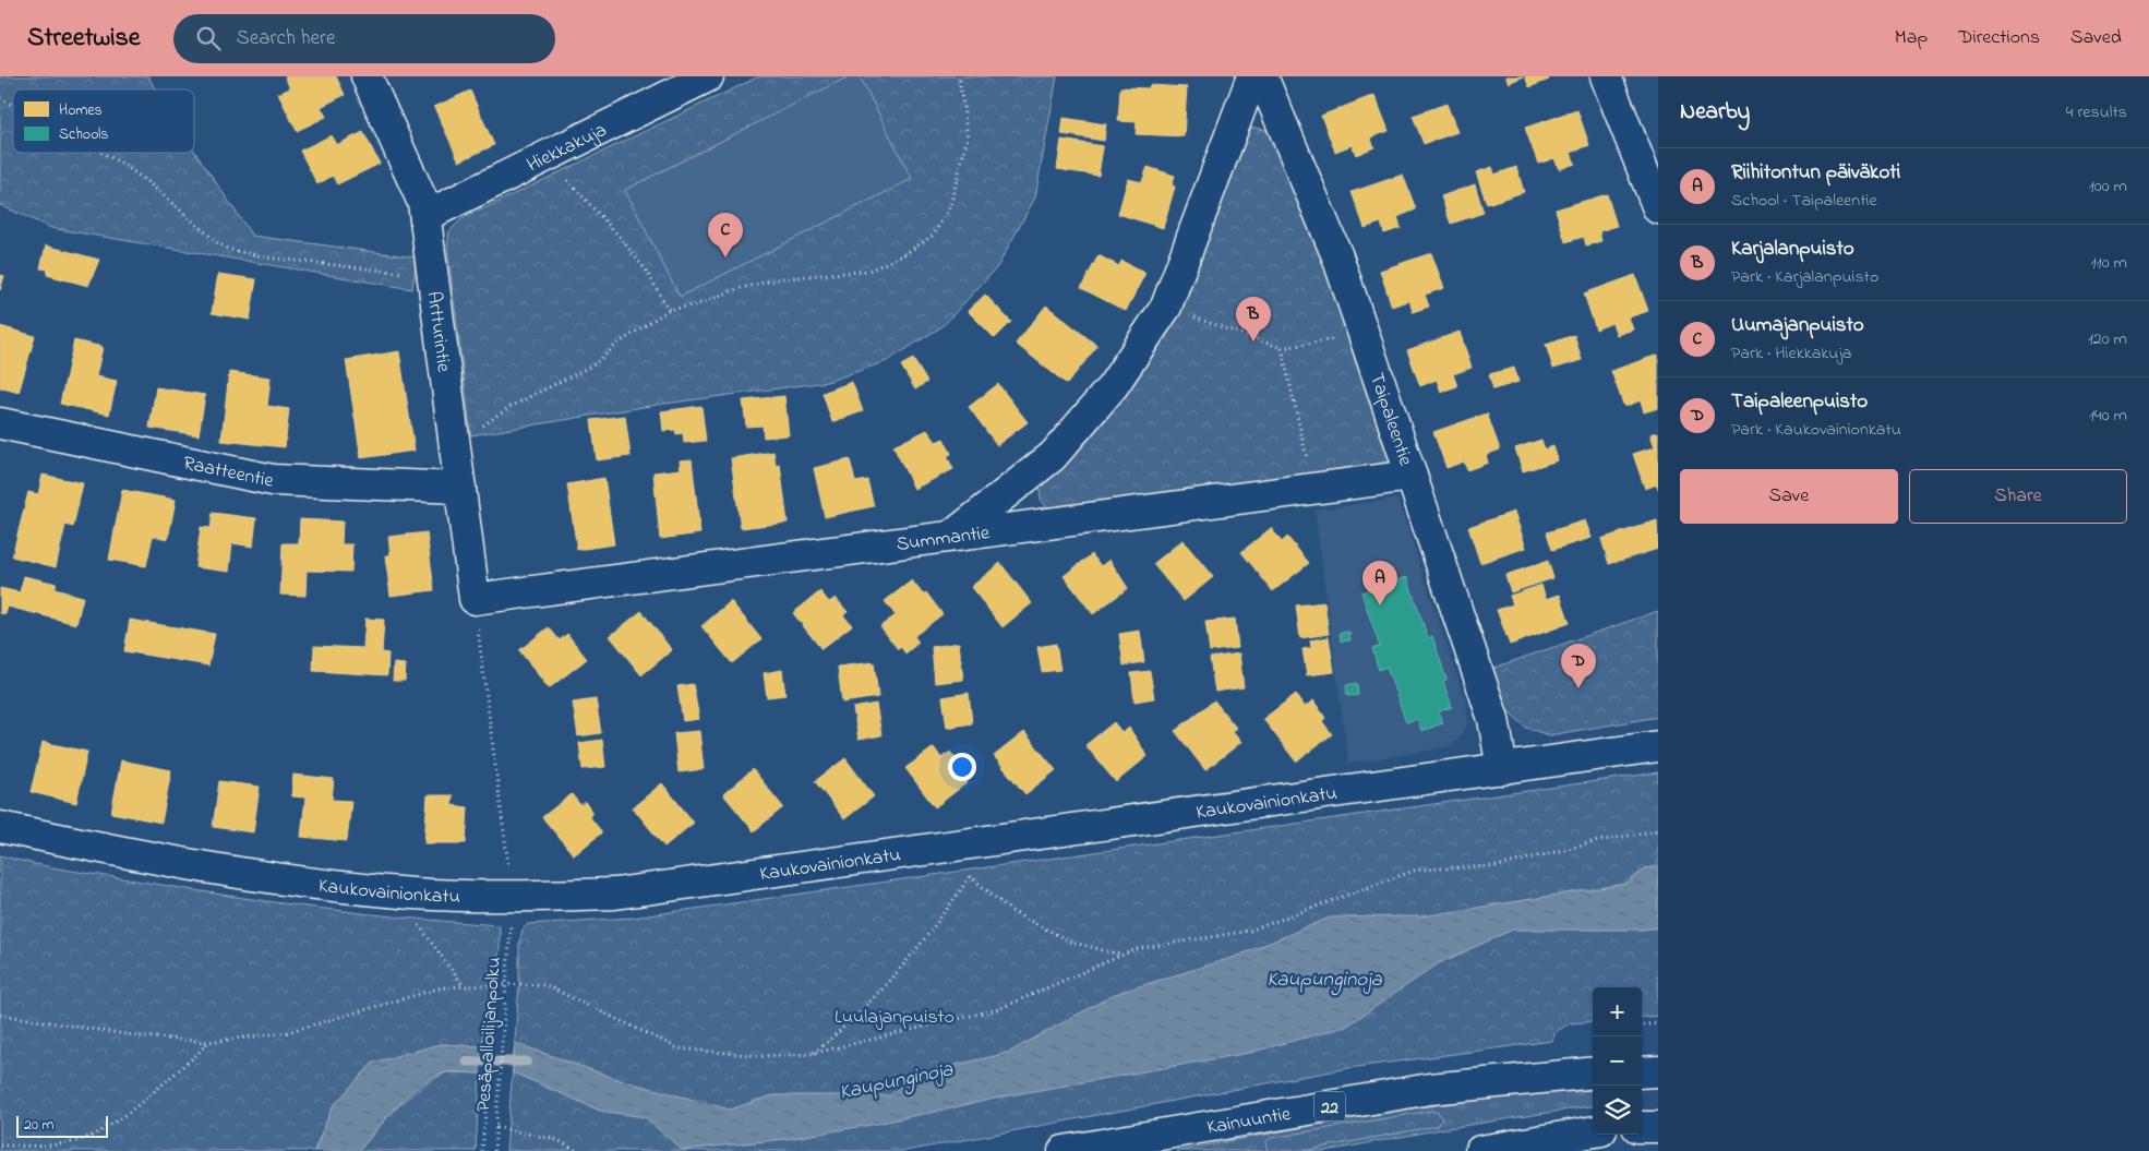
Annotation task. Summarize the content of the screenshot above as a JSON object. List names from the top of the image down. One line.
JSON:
{"streets":{"main road":["Hiekkakuja","Artturintie","Taipaleentie","Raatteentie","Summantie","Kaukovainionkatu","22","Kainuuntie"],"path":["Pesäpalloilijanpolku"]},"crossings":[["Hiekkakuja","Artturintie"],["Artturintie","Raatteentie"],["Artturintie","Summantie"],["Artturintie","Pesäpalloilijanpolku"],["Taipaleentie","Summantie"],["Taipaleentie","Kaukovainionkatu"],["Summantie","Pesäpalloilijanpolku"],["Kaukovainionkatu","Pesäpalloilijanpolku"]],"water":["Kaupunginoja"],"parks":["Luulajanpuisto"],"legend":["Homes","Schools"],"scale_bar":"20 m","page":{"header":"Streetwise","search":"Search here","nav":["Map","Directions","Saved"],"heading":["Nearby","4 results"],"list":[{"mark":"A","name":"Riihitontun päiväkoti","note":"School · Taipaleentie","value":"100 m"},{"mark":"B","name":"Karjalanpuisto","note":"Park · Karjalanpuisto","value":"110 m"},{"mark":"C","name":"Uumajanpuisto","note":"Park · Hiekkakuja","value":"120 m"},{"mark":"D","name":"Taipaleenpuisto","note":"Park · Kaukovainionkatu","value":"140 m"}],"pins":["C","B","A","D"],"buttons":["Save","Share"],"map_buttons":["+","−"],"scale":"20 m"}}
